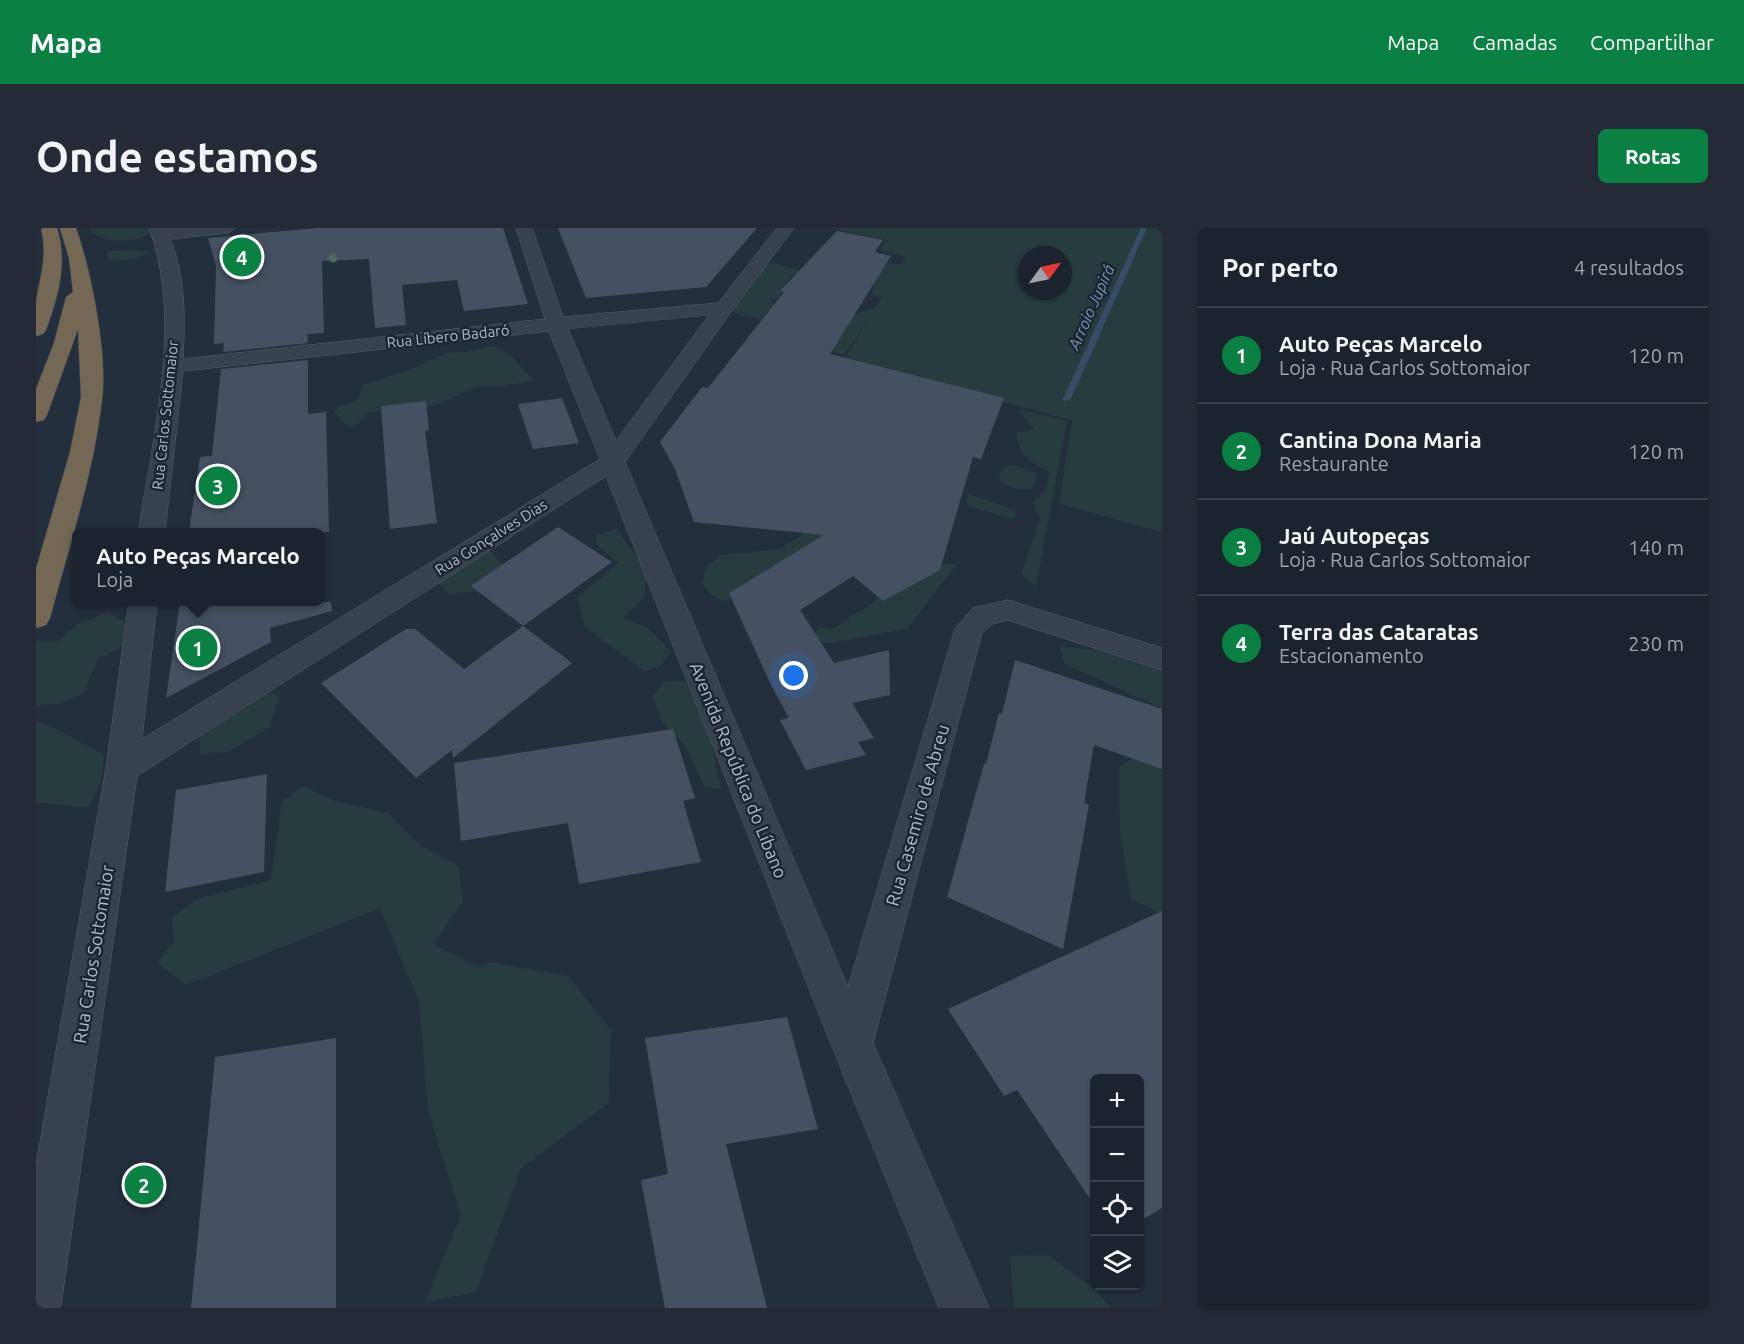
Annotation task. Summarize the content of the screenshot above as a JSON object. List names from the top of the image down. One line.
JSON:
{"streets":{"street":["Rua Líbero Badaró","Rua Carlos Sottomaior","Rua Gonçalves Dias","Avenida República do Líbano","Rua Casemiro de Abreu"]},"crossings":[["Rua Líbero Badaró","Rua Carlos Sottomaior"],["Rua Líbero Badaró","Rua Gonçalves Dias"],["Rua Líbero Badaró","Avenida República do Líbano"],["Rua Carlos Sottomaior","Rua Gonçalves Dias"],["Rua Gonçalves Dias","Avenida República do Líbano"],["Avenida República do Líbano","Rua Casemiro de Abreu"]],"water":["Arroio Jupirá"],"north":"top right","page":{"header":"Mapa","nav":["Mapa","Camadas","Compartilhar"],"buttons":"Rotas","title":"Onde estamos","heading":["Por perto","4 resultados"],"pins":["4","3","1","2"],"list":[{"mark":"1","name":"Auto Peças Marcelo","note":"Loja · Rua Carlos Sottomaior","value":"120 m"},{"mark":"2","name":"Cantina Dona Maria","note":"Restaurante","value":"120 m"},{"mark":"3","name":"Jaú Autopeças","note":"Loja · Rua Carlos Sottomaior","value":"140 m"},{"mark":"4","name":"Terra das Cataratas","note":"Estacionamento","value":"230 m"}],"popup":["Auto Peças Marcelo","Loja"],"map_buttons":["+","−"]}}
